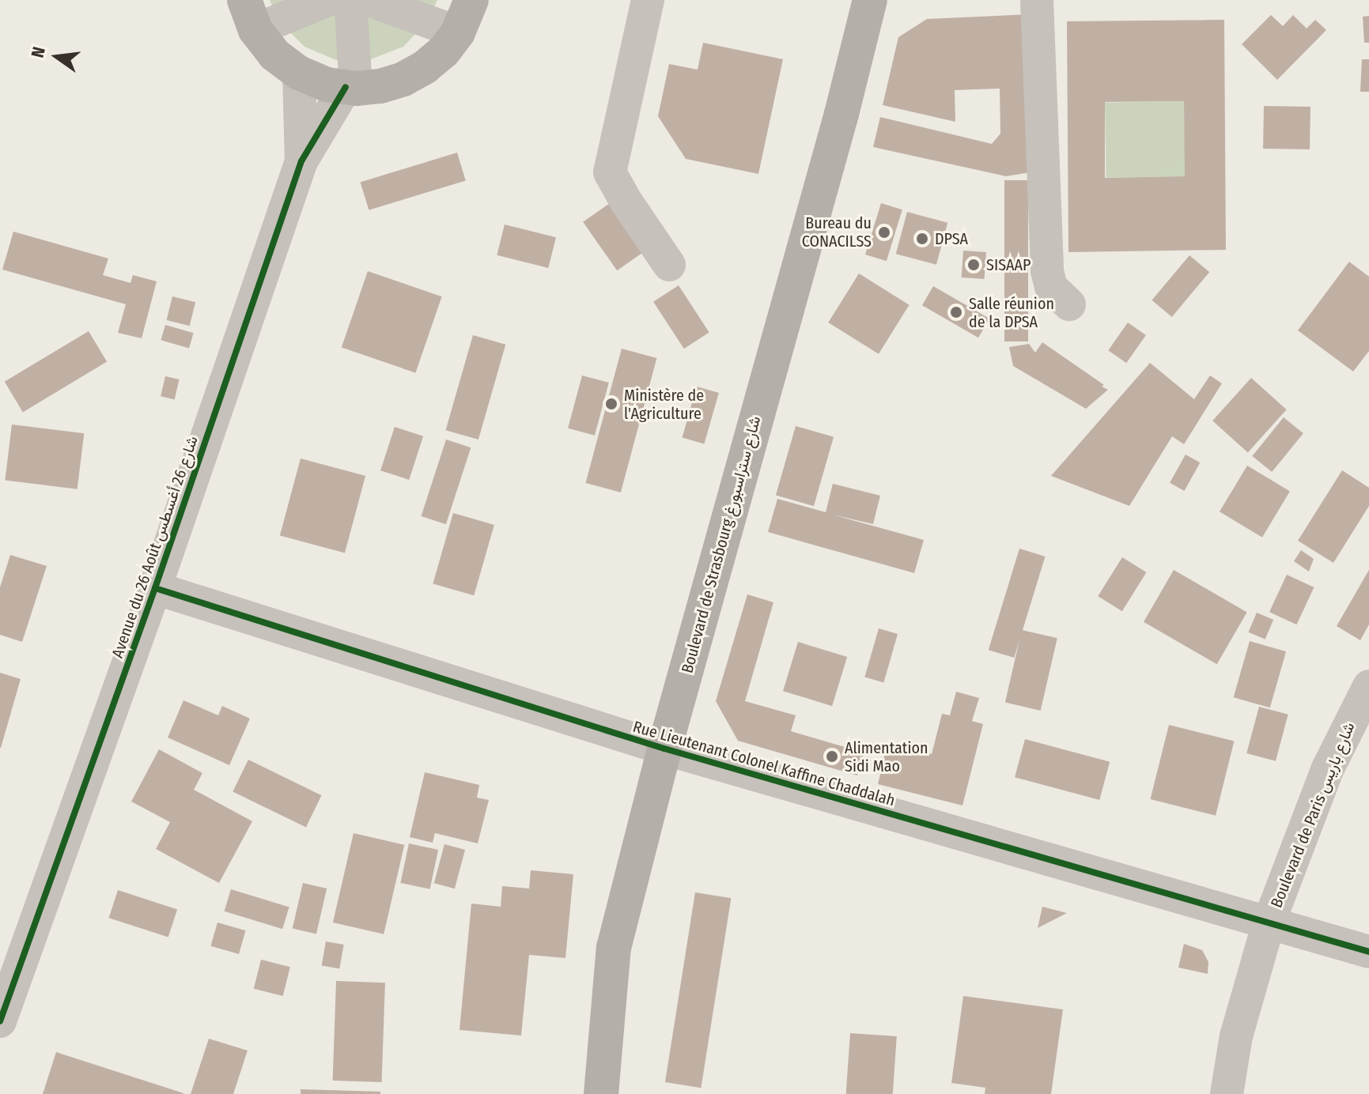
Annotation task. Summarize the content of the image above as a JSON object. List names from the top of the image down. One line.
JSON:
{"streets":{"main road":["Boulevard de Strasbourg شارع ستراسبورغ"],"street":["Avenue du 26 Août شارع 26 أغسطس","Rue Lieutenant Colonel Kaffine Chaddalah","Boulevard de Paris شارع باريس"]},"crossings":[["Boulevard de Strasbourg شارع ستراسبورغ","Rue Lieutenant Colonel Kaffine Chaddalah"],["Avenue du 26 Août شارع 26 أغسطس","Rue Lieutenant Colonel Kaffine Chaddalah"],["Rue Lieutenant Colonel Kaffine Chaddalah","Boulevard de Paris شارع باريس"]],"places":["Bureau du CONACILSS","DPSA","SISAAP","Salle réunion de la DPSA","Ministère de l'Agriculture","Alimentation Sidi Mao"],"north":"left"}
